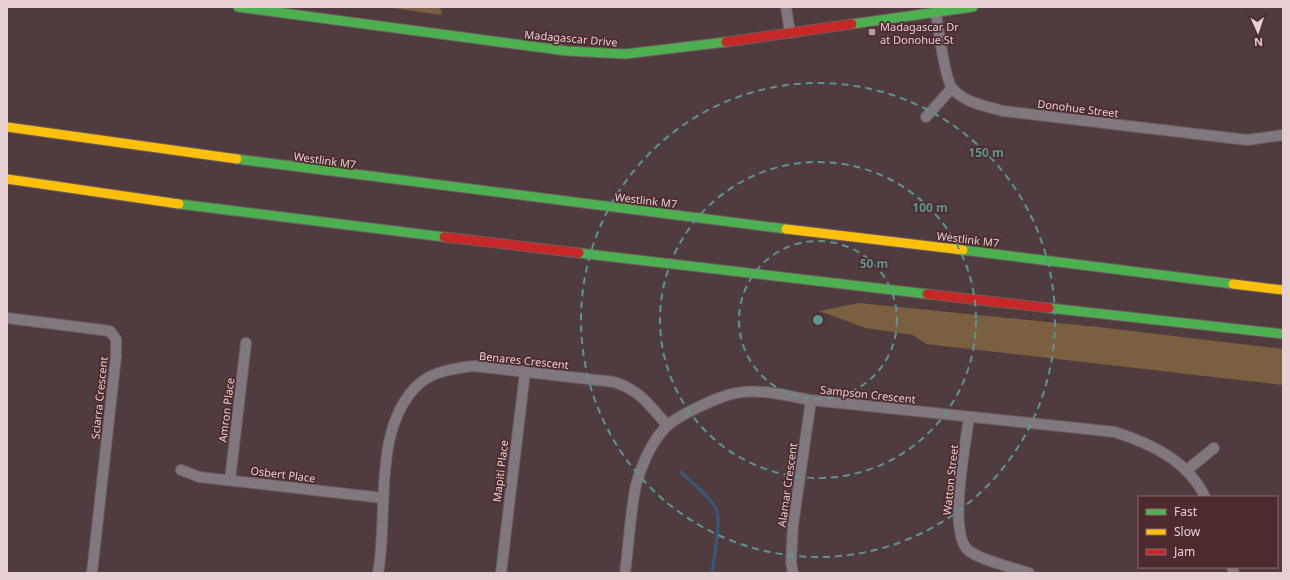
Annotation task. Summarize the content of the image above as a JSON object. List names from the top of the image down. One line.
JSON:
{"streets":{"main road":["Madagascar Drive","Westlink M7"],"street":["Donohue Street","Benares Crescent","Sampson Crescent","Sciarra Crescent","Amron Place","Mapiti Place","Osbert Place","Watton Street","Alamar Crescent"]},"crossings":[["Benares Crescent","Sampson Crescent"],["Benares Crescent","Mapiti Place"],["Benares Crescent","Osbert Place"],["Sampson Crescent","Watton Street"],["Sampson Crescent","Alamar Crescent"],["Amron Place","Osbert Place"]],"places":{"transit":["Madagascar Dr at Donohue St"]},"legend":["Fast","Slow","Jam"],"north":"bottom","rings":["150 m","100 m","50 m"]}
